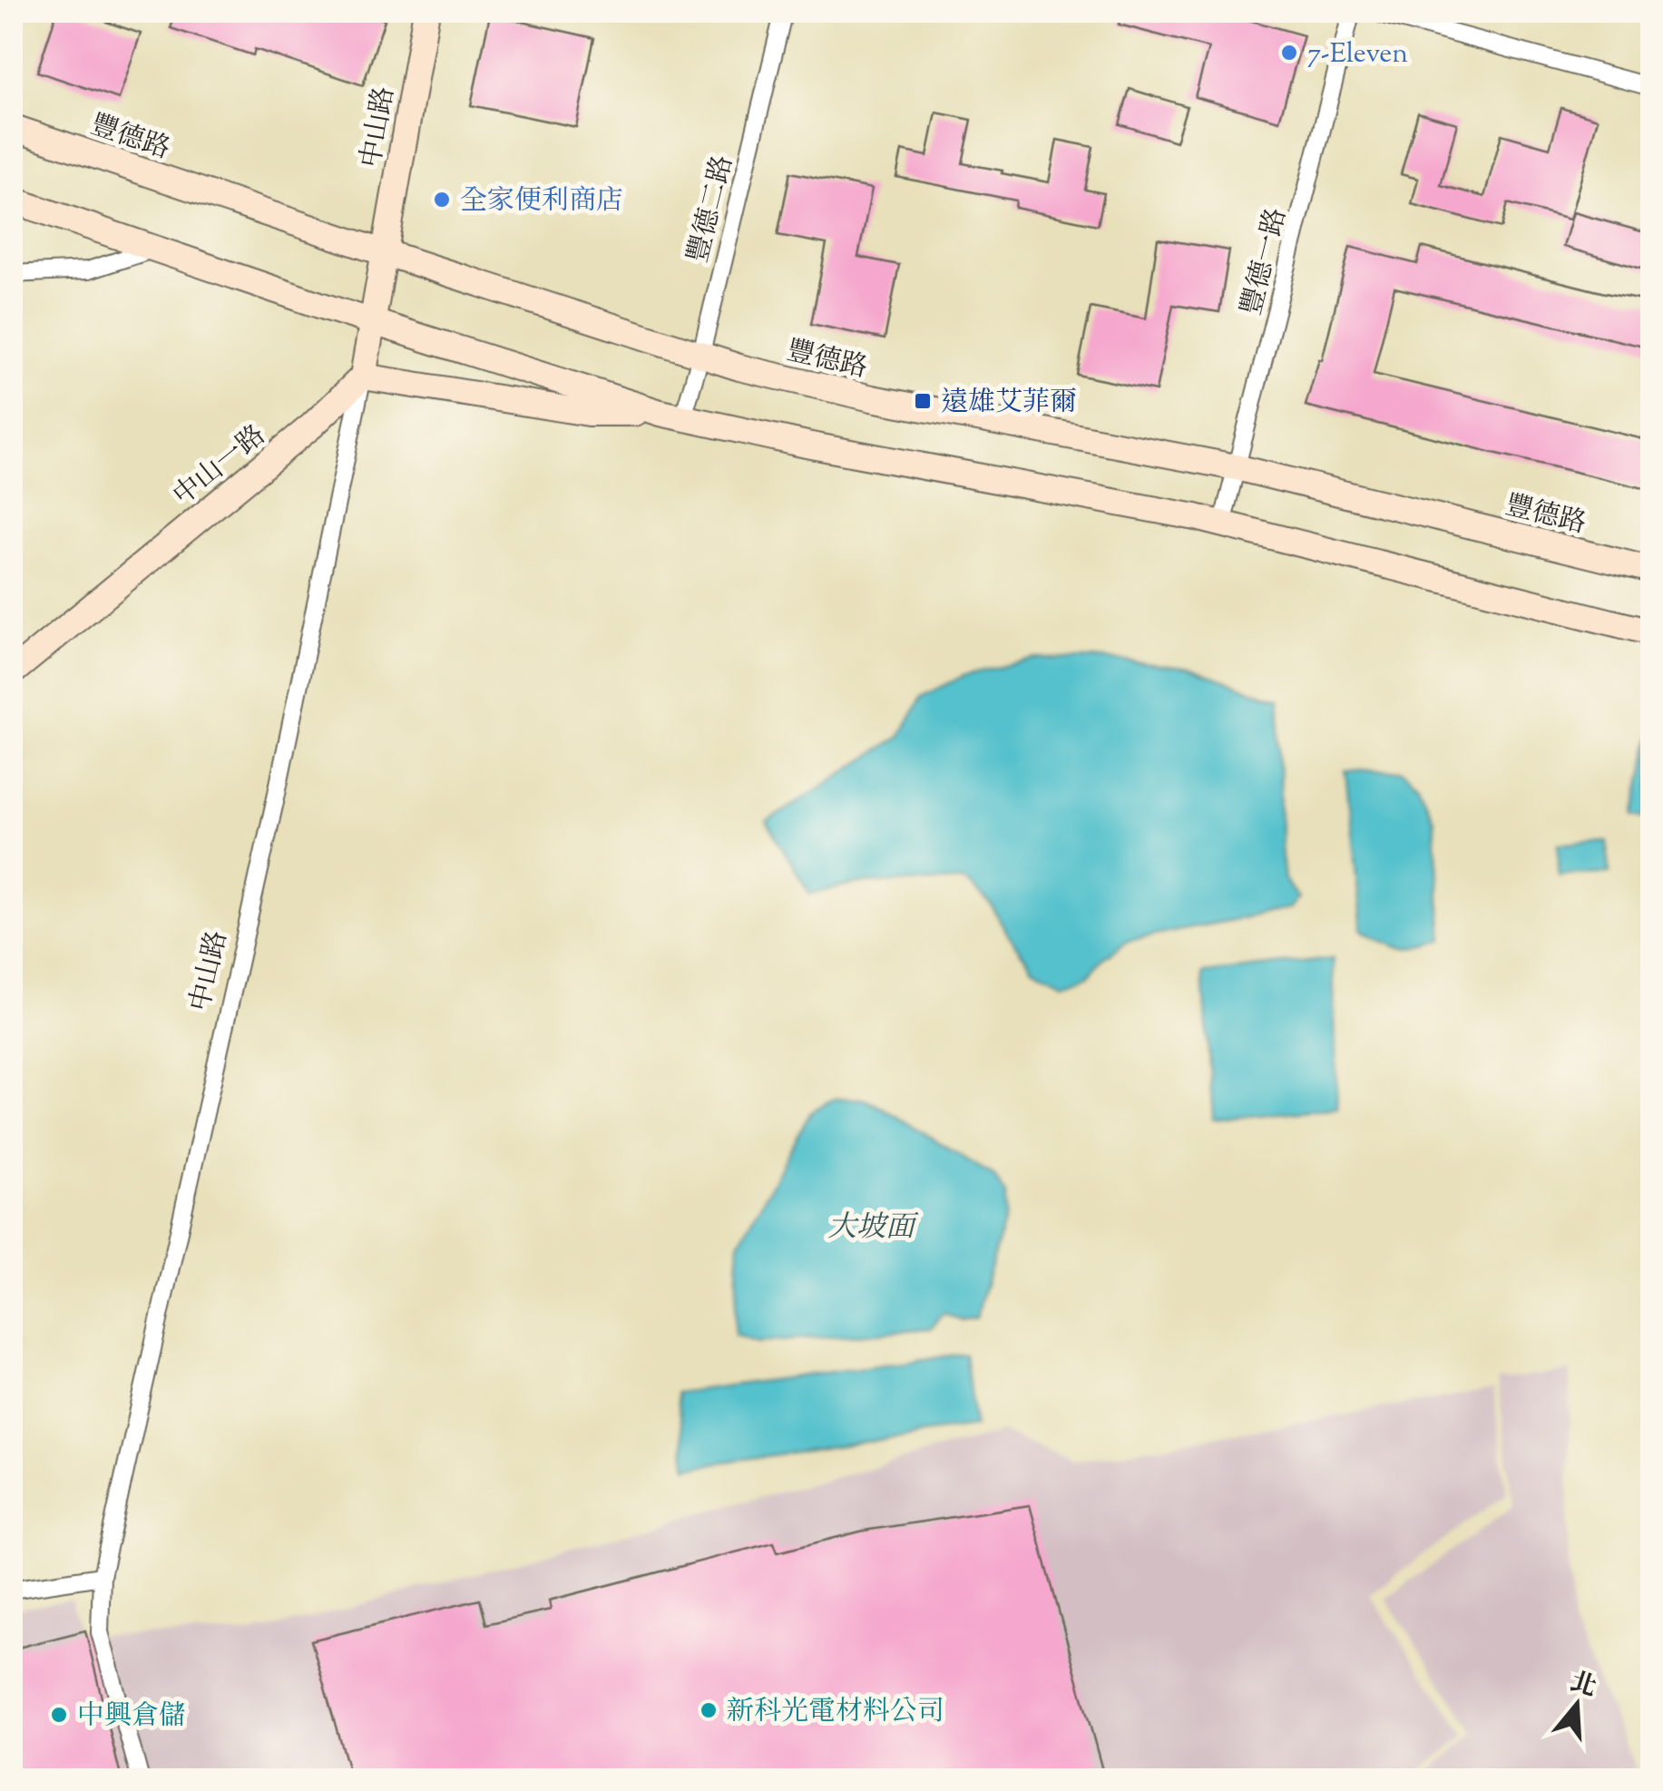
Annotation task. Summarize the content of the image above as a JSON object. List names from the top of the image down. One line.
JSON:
{"streets":{"main road":["中山路","豐德路","中山一路"],"street":["豐德二路","豐德一路"]},"crossings":[["中山路","豐德路"],["中山路","中山一路"],["豐德路","豐德二路"],["豐德路","豐德一路"]],"water":["大坡面"],"places":{"other":["7-Eleven","全家便利商店","新科光電材料公司","中興倉儲"],"transit":["遠雄艾菲爾"]},"north":"top"}
